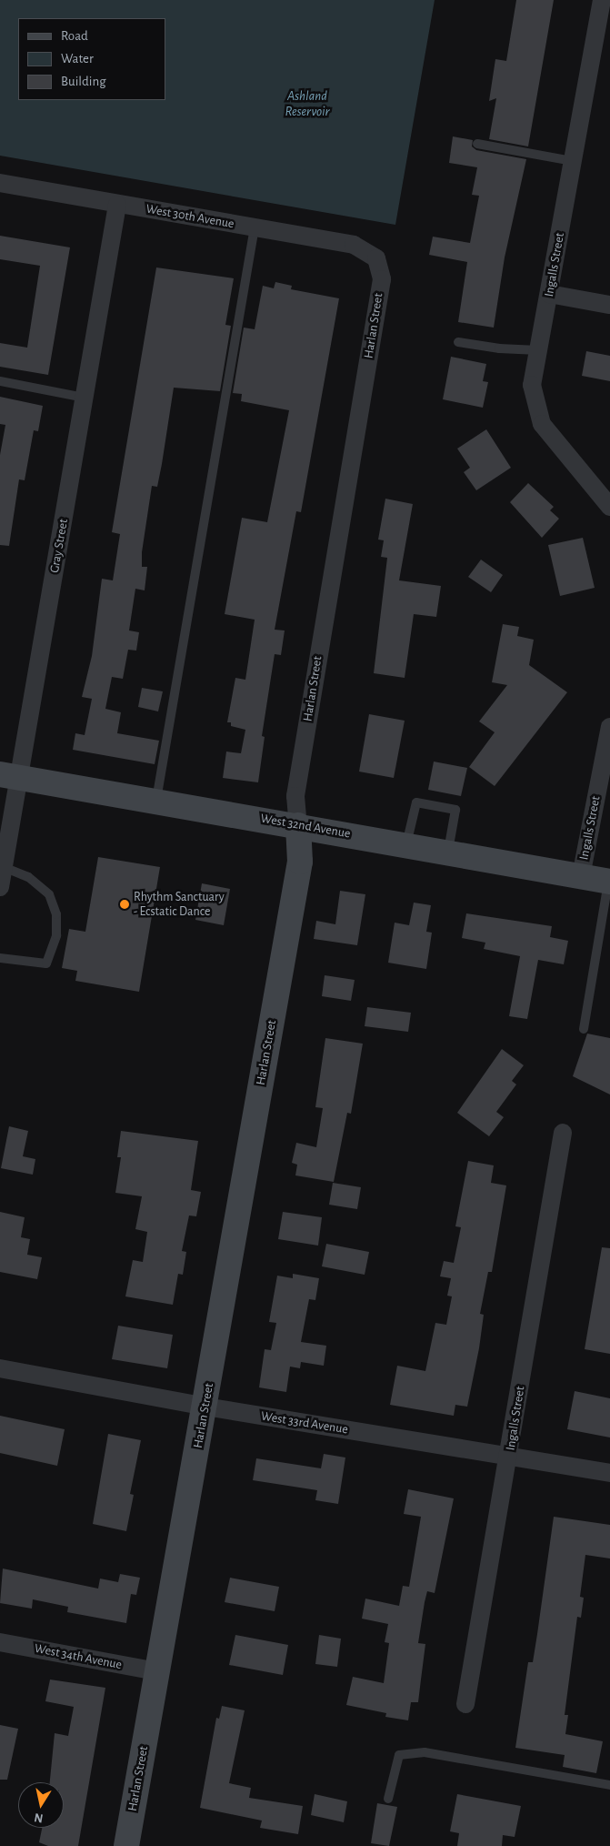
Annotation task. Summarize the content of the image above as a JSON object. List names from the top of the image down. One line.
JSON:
{"streets":{"street":["West 30th Avenue","Ingalls Street","Harlan Street","Gray Street","West 32nd Avenue","West 33rd Avenue","West 34th Avenue"]},"crossings":[["West 30th Avenue","Harlan Street"],["West 30th Avenue","Gray Street"],["Ingalls Street","West 32nd Avenue"],["Ingalls Street","West 33rd Avenue"],["Harlan Street","West 32nd Avenue"],["Harlan Street","West 33rd Avenue"],["Harlan Street","West 34th Avenue"],["Gray Street","West 32nd Avenue"]],"water":["Ashland Reservoir"],"places":["Rhythm Sanctuary - Ecstatic Dance"],"legend":["Road","Water","Building"],"north":"bottom"}
